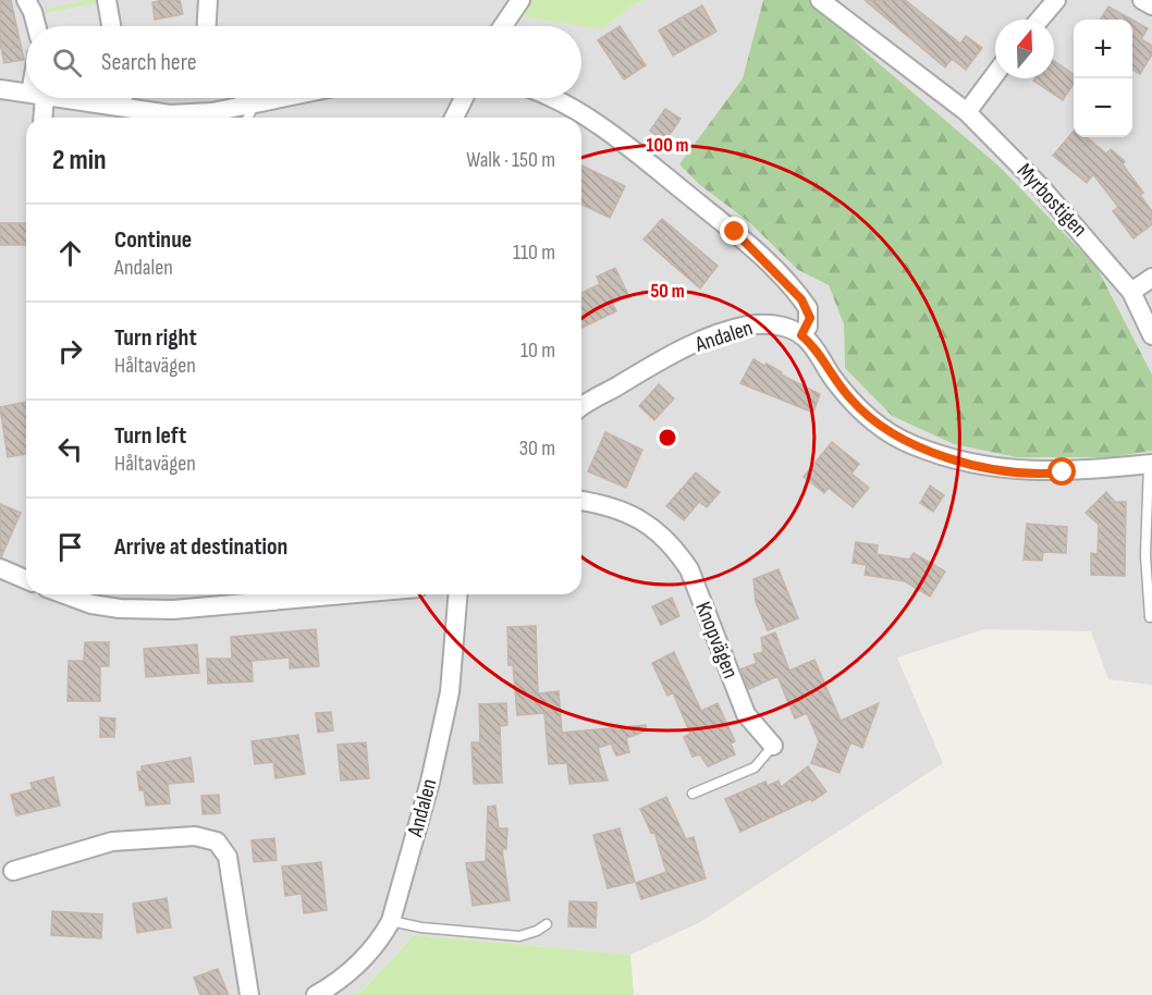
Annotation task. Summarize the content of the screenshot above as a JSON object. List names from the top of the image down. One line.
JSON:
{"streets":{"street":["Myrbostigen","Andalen","Knopvägen"]},"north":"top","page":{"map_buttons":["+","−"],"search":"Search here","heading":["2 min","Walk · 150 m"],"list":[["Continue","Andalen","110 m"],["Turn right","Håltavägen","10 m"],["Turn left","Håltavägen","30 m"],"Arrive at destination"]},"rings":["100 m","50 m"]}
